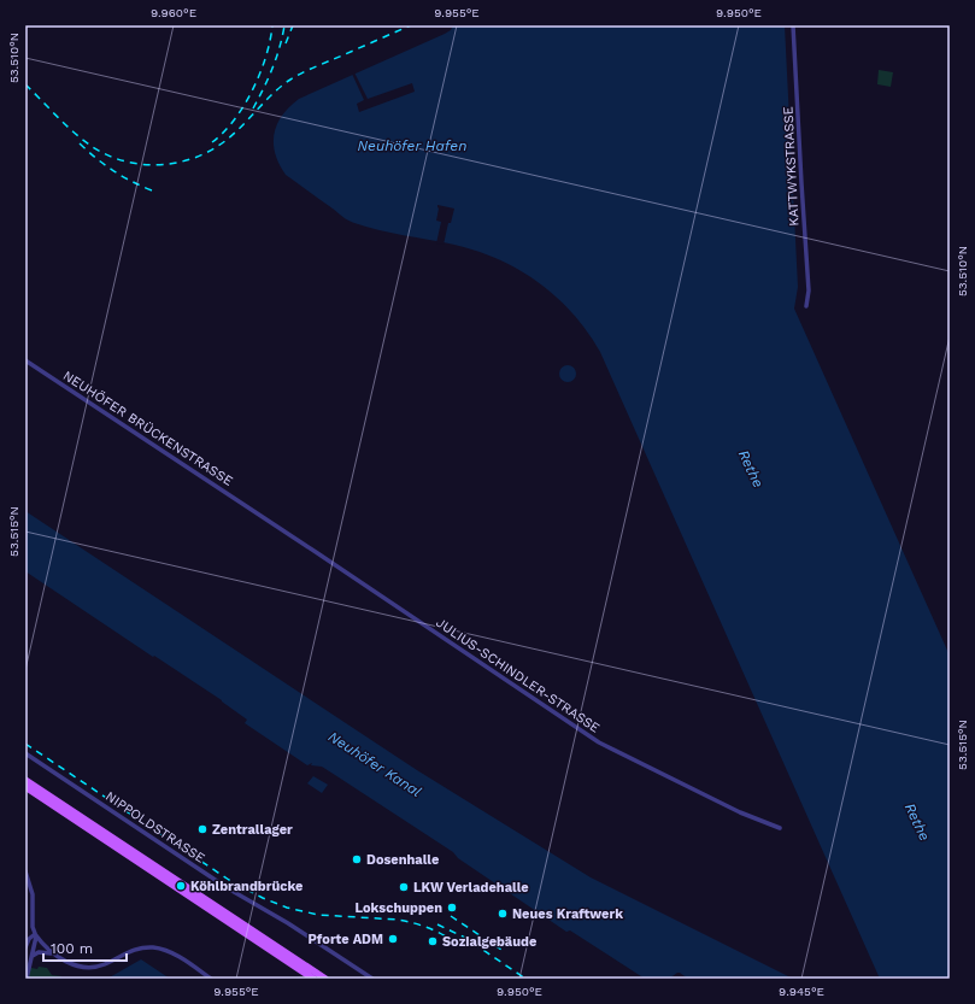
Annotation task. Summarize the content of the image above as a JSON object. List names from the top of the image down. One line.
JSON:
{"streets":{"street":["KATTWYKSTRASSE","NEUHÖFER BRÜCKENSTRASSE","JULIUS-SCHINDLER-STRASSE","NIPPOLDSTRASSE"]},"crossings":[["NEUHÖFER BRÜCKENSTRASSE","JULIUS-SCHINDLER-STRASSE"]],"water":["Neuhöfer Hafen","Rethe","Neuhöfer Kanal"],"places":["Zentrallager","Dosenhalle","Köhlbrandbrücke","LKW Verladehalle","Lokschuppen","Neues Kraftwerk","Pforte ADM","Sozialgebäude"],"scale_bar":"100 m","coordinates":["9.960°E","9.955°E","9.950°E","53.510°N","53.515°N","9.945°E"]}
